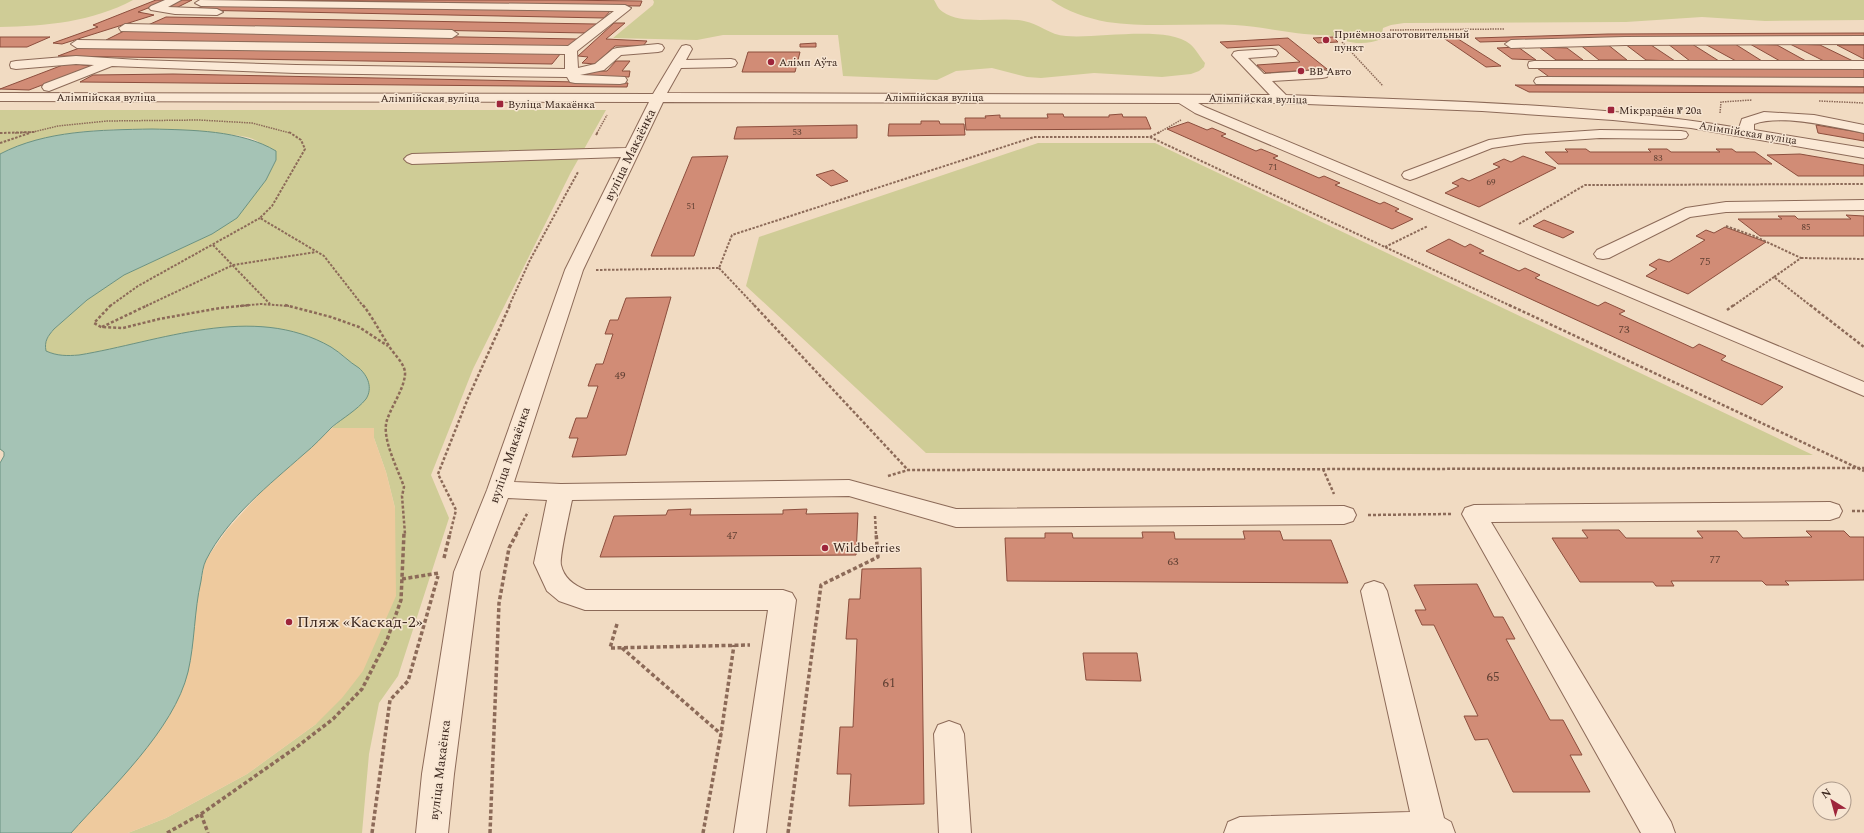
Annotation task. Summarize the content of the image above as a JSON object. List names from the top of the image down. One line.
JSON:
{"streets":{"street":["Алімпійская вуліца","вуліца Макаёнка"]},"crossings":[["Алімпійская вуліца","вуліца Макаёнка"]],"places":{"other":["Приёмнозаготовительный пункт","Алімп Аўта","ВВ Авто","Wildberries","Пляж «Каскад-2»"],"transit":["Вуліца Макаёнка","Мікрараён № 20а"]},"house_numbers":["53","83","71","69","51","85","75","73","49","47","77","63","65","61"],"north":"top left"}
